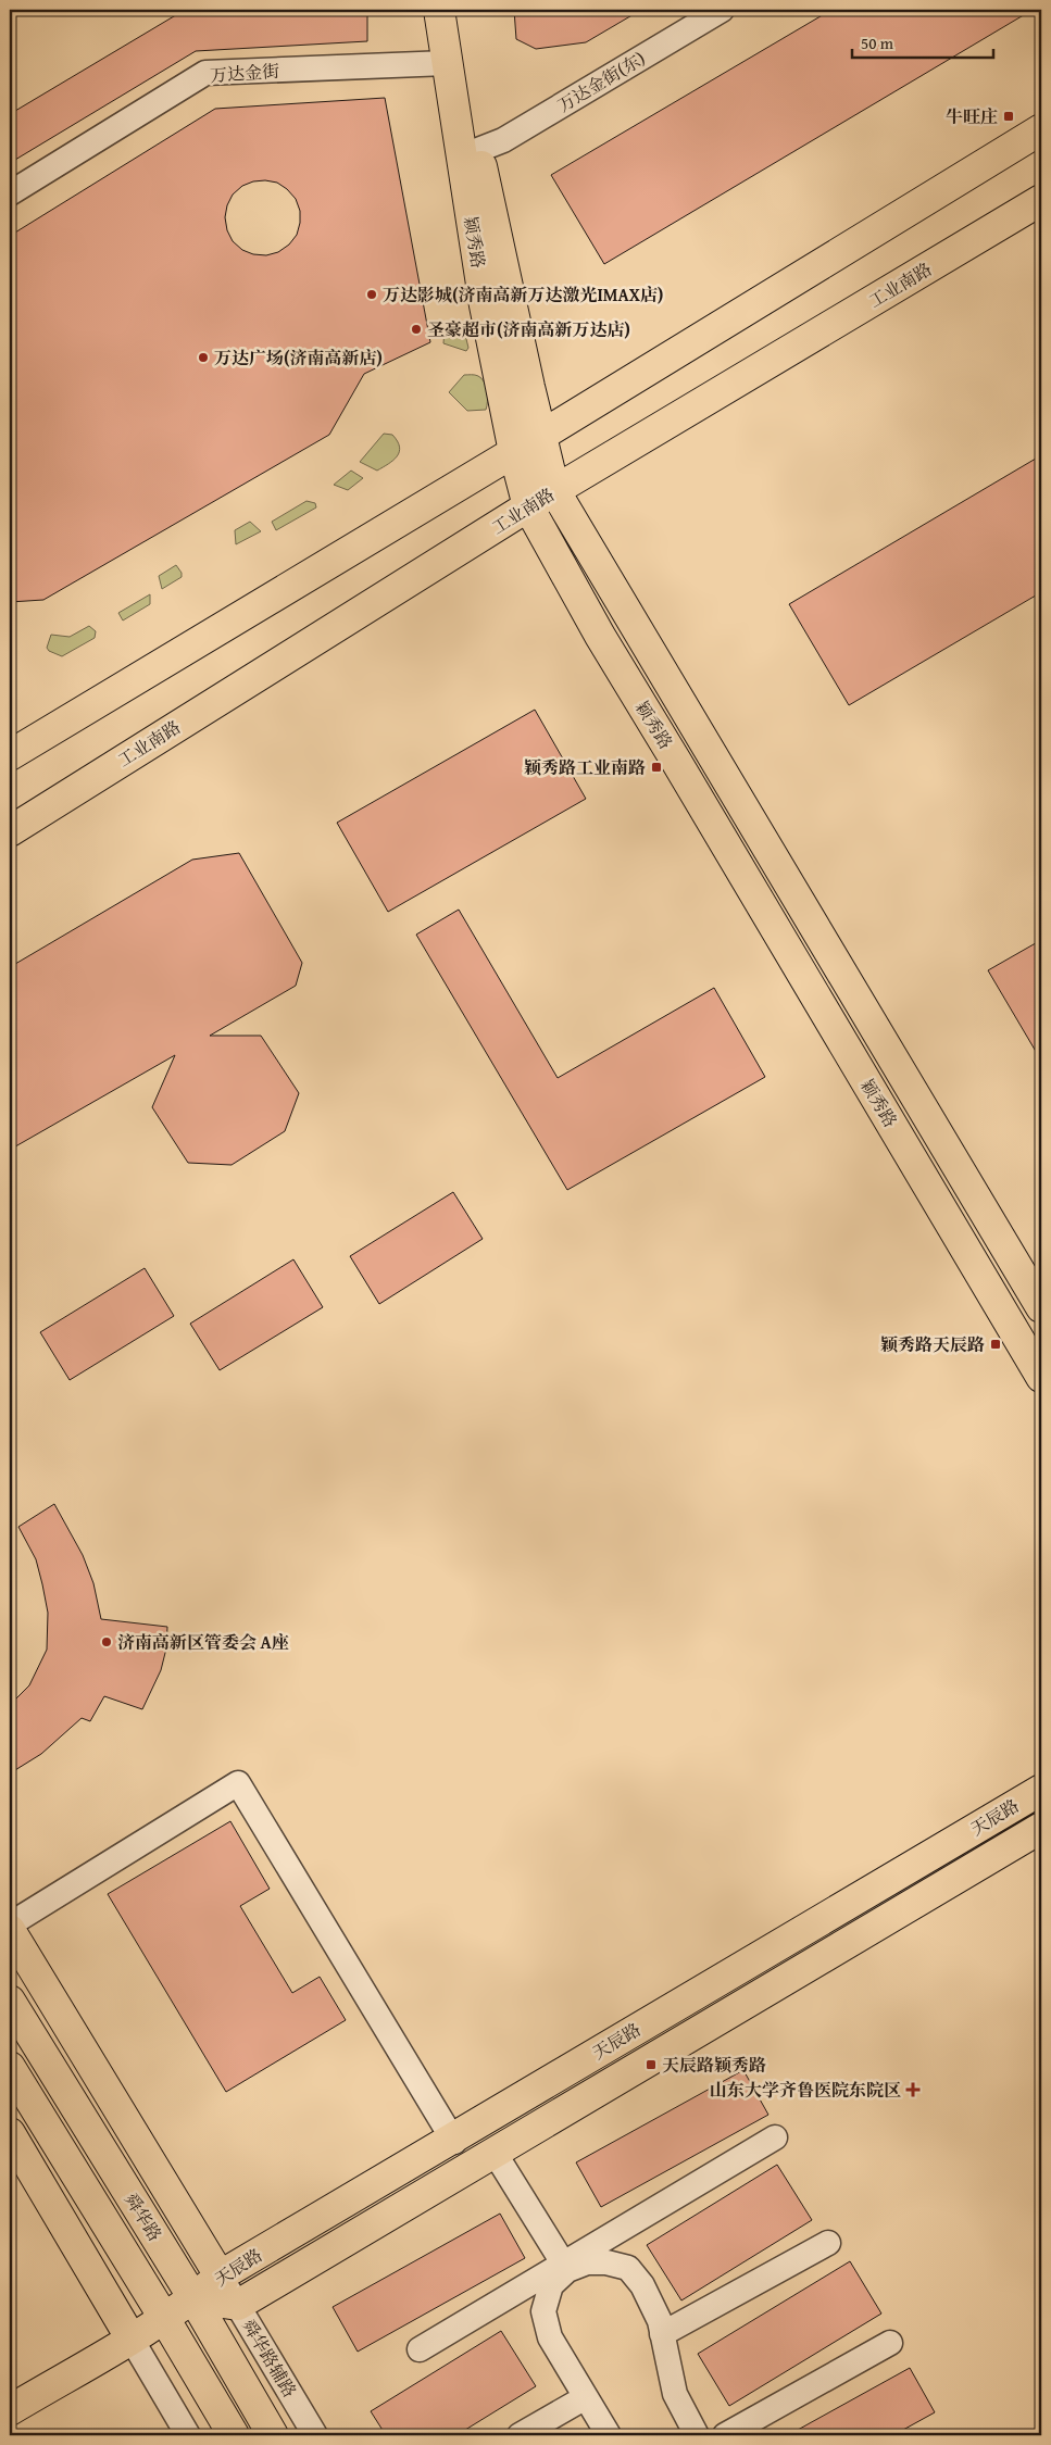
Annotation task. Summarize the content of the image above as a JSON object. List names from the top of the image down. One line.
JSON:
{"streets":{"main road":["颖秀路","工业南路","天辰路","舜华路"],"street":["万达金街","万达金街(东)","舜华路辅路"]},"crossings":[["万达金街","颖秀路"],["万达金街(东)","颖秀路"],["颖秀路","工业南路"],["天辰路","舜华路"],["天辰路","舜华路辅路"]],"places":{"transit":["牛旺庄","颖秀路工业南路","颖秀路天辰路","天辰路颖秀路"],"other":["万达影城(济南高新万达激光IMAX店)","圣豪超市(济南高新万达店)","万达广场(济南高新店)","济南高新区管委会 A座"],"health":["山东大学齐鲁医院东院区"]},"scale_bar":"50 m"}
